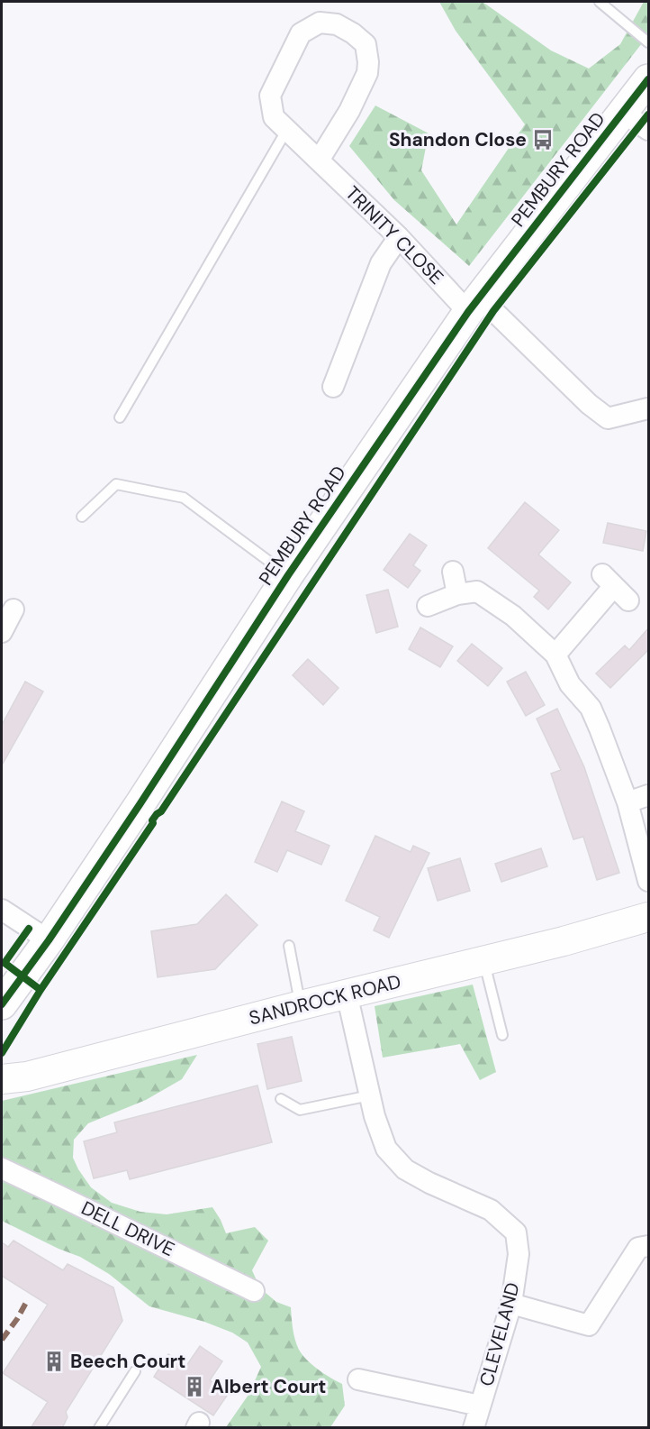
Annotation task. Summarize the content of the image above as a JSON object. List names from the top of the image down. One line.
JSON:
{"streets":{"main road":["PEMBURY ROAD"],"street":["TRINITY CLOSE","SANDROCK ROAD","DELL DRIVE","CLEVELAND"]},"crossings":[["PEMBURY ROAD","TRINITY CLOSE"],["SANDROCK ROAD","CLEVELAND"]],"places":{"bus stop":["Shandon Close"],"building":["Beech Court","Albert Court"]}}
